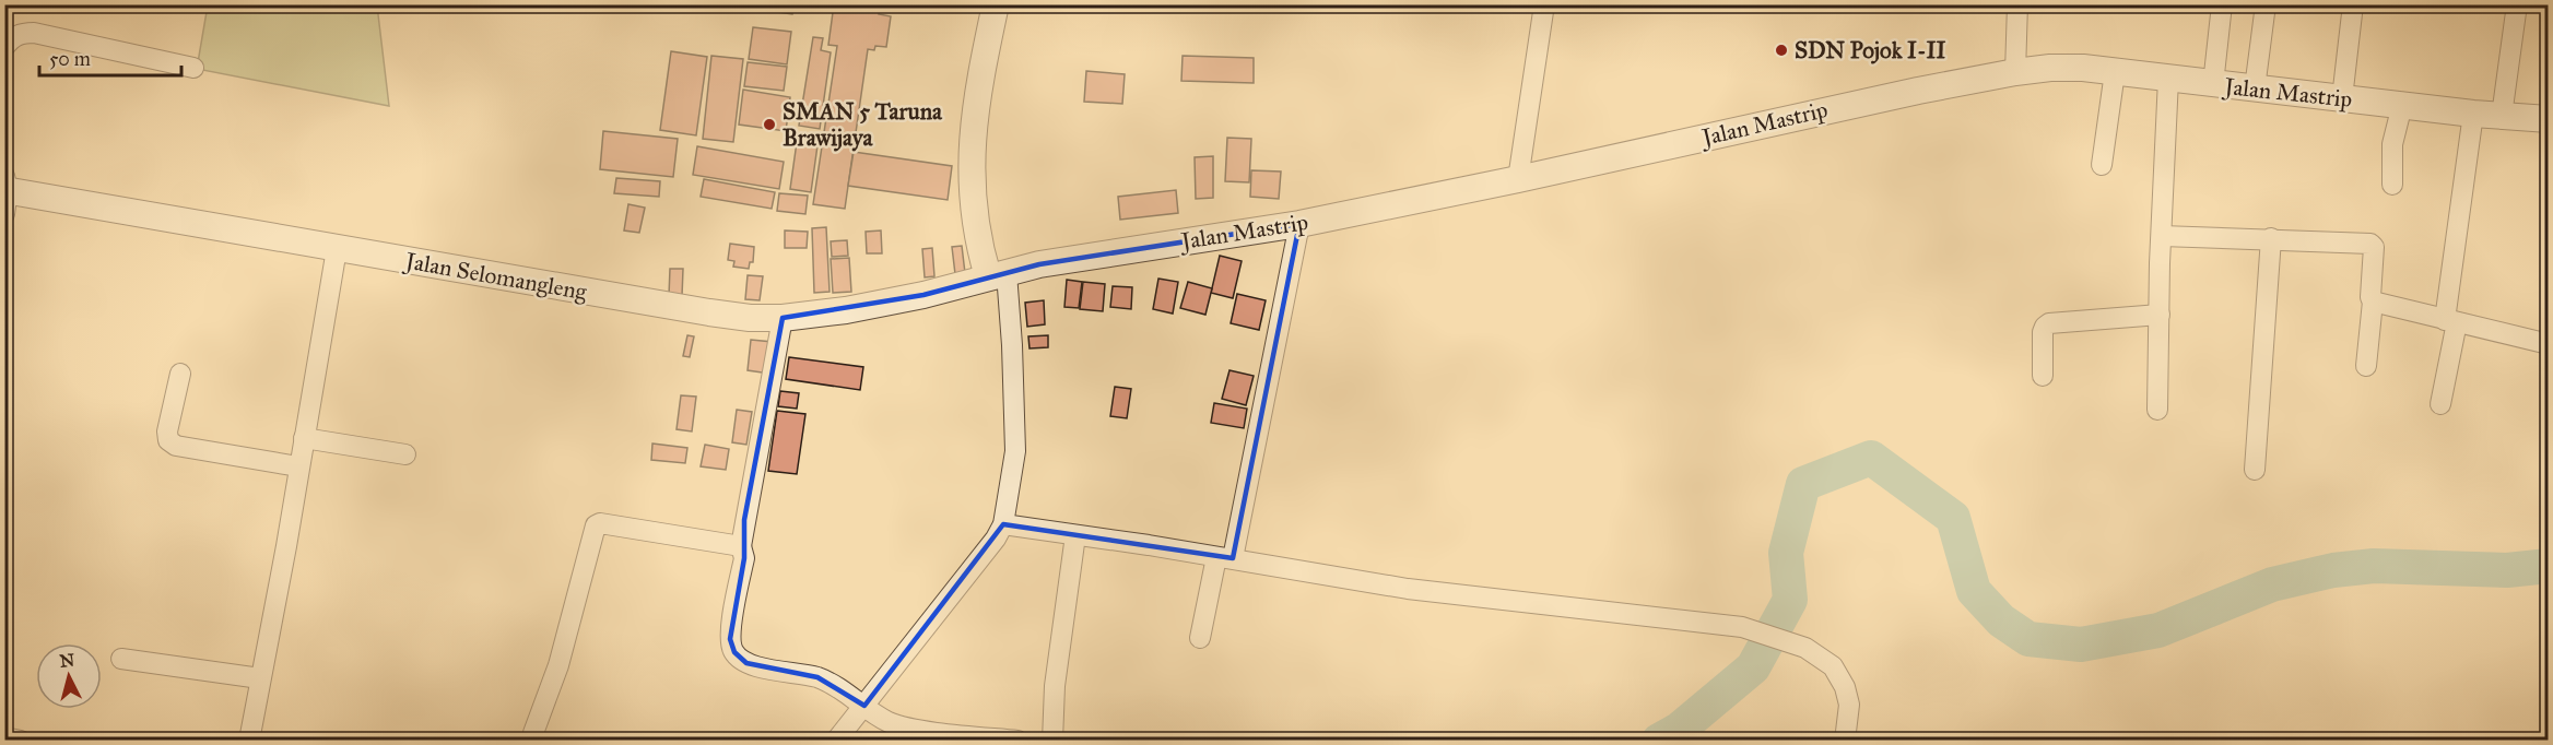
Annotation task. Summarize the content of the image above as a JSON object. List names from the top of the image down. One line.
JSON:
{"streets":{"street":["Jalan Mastrip","Jalan Selomangleng"]},"crossings":[["Jalan Mastrip","Jalan Selomangleng"]],"places":["SDN Pojok I-II","SMAN 5 Taruna Brawijaya"],"scale_bar":"50 m","north":"top"}
